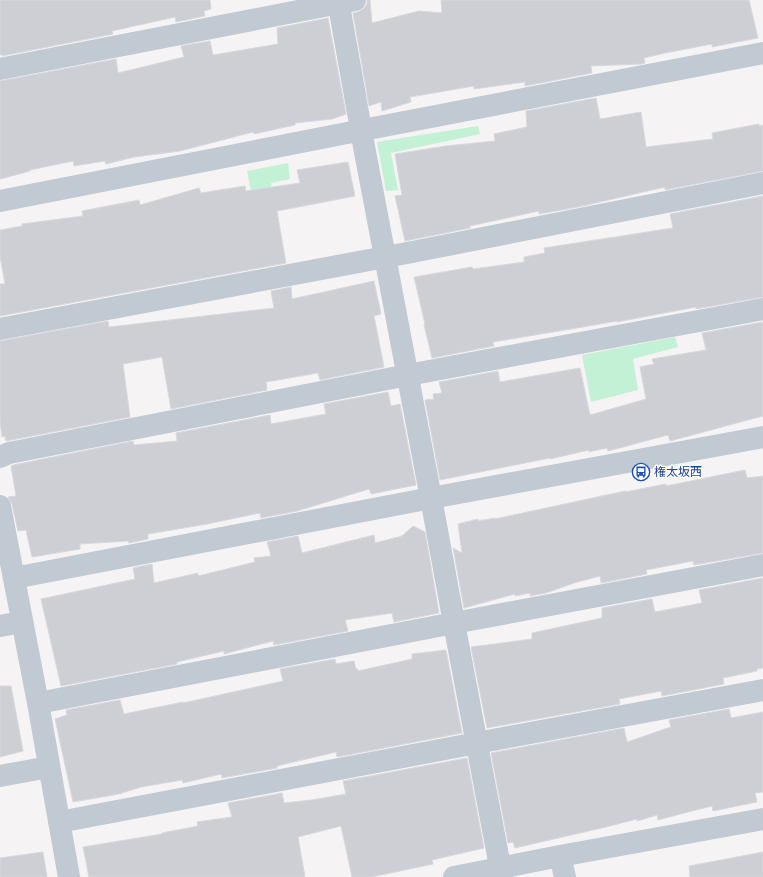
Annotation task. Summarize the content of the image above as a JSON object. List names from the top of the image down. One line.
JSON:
{"places":{"bus stop":["権太坂西"]}}
